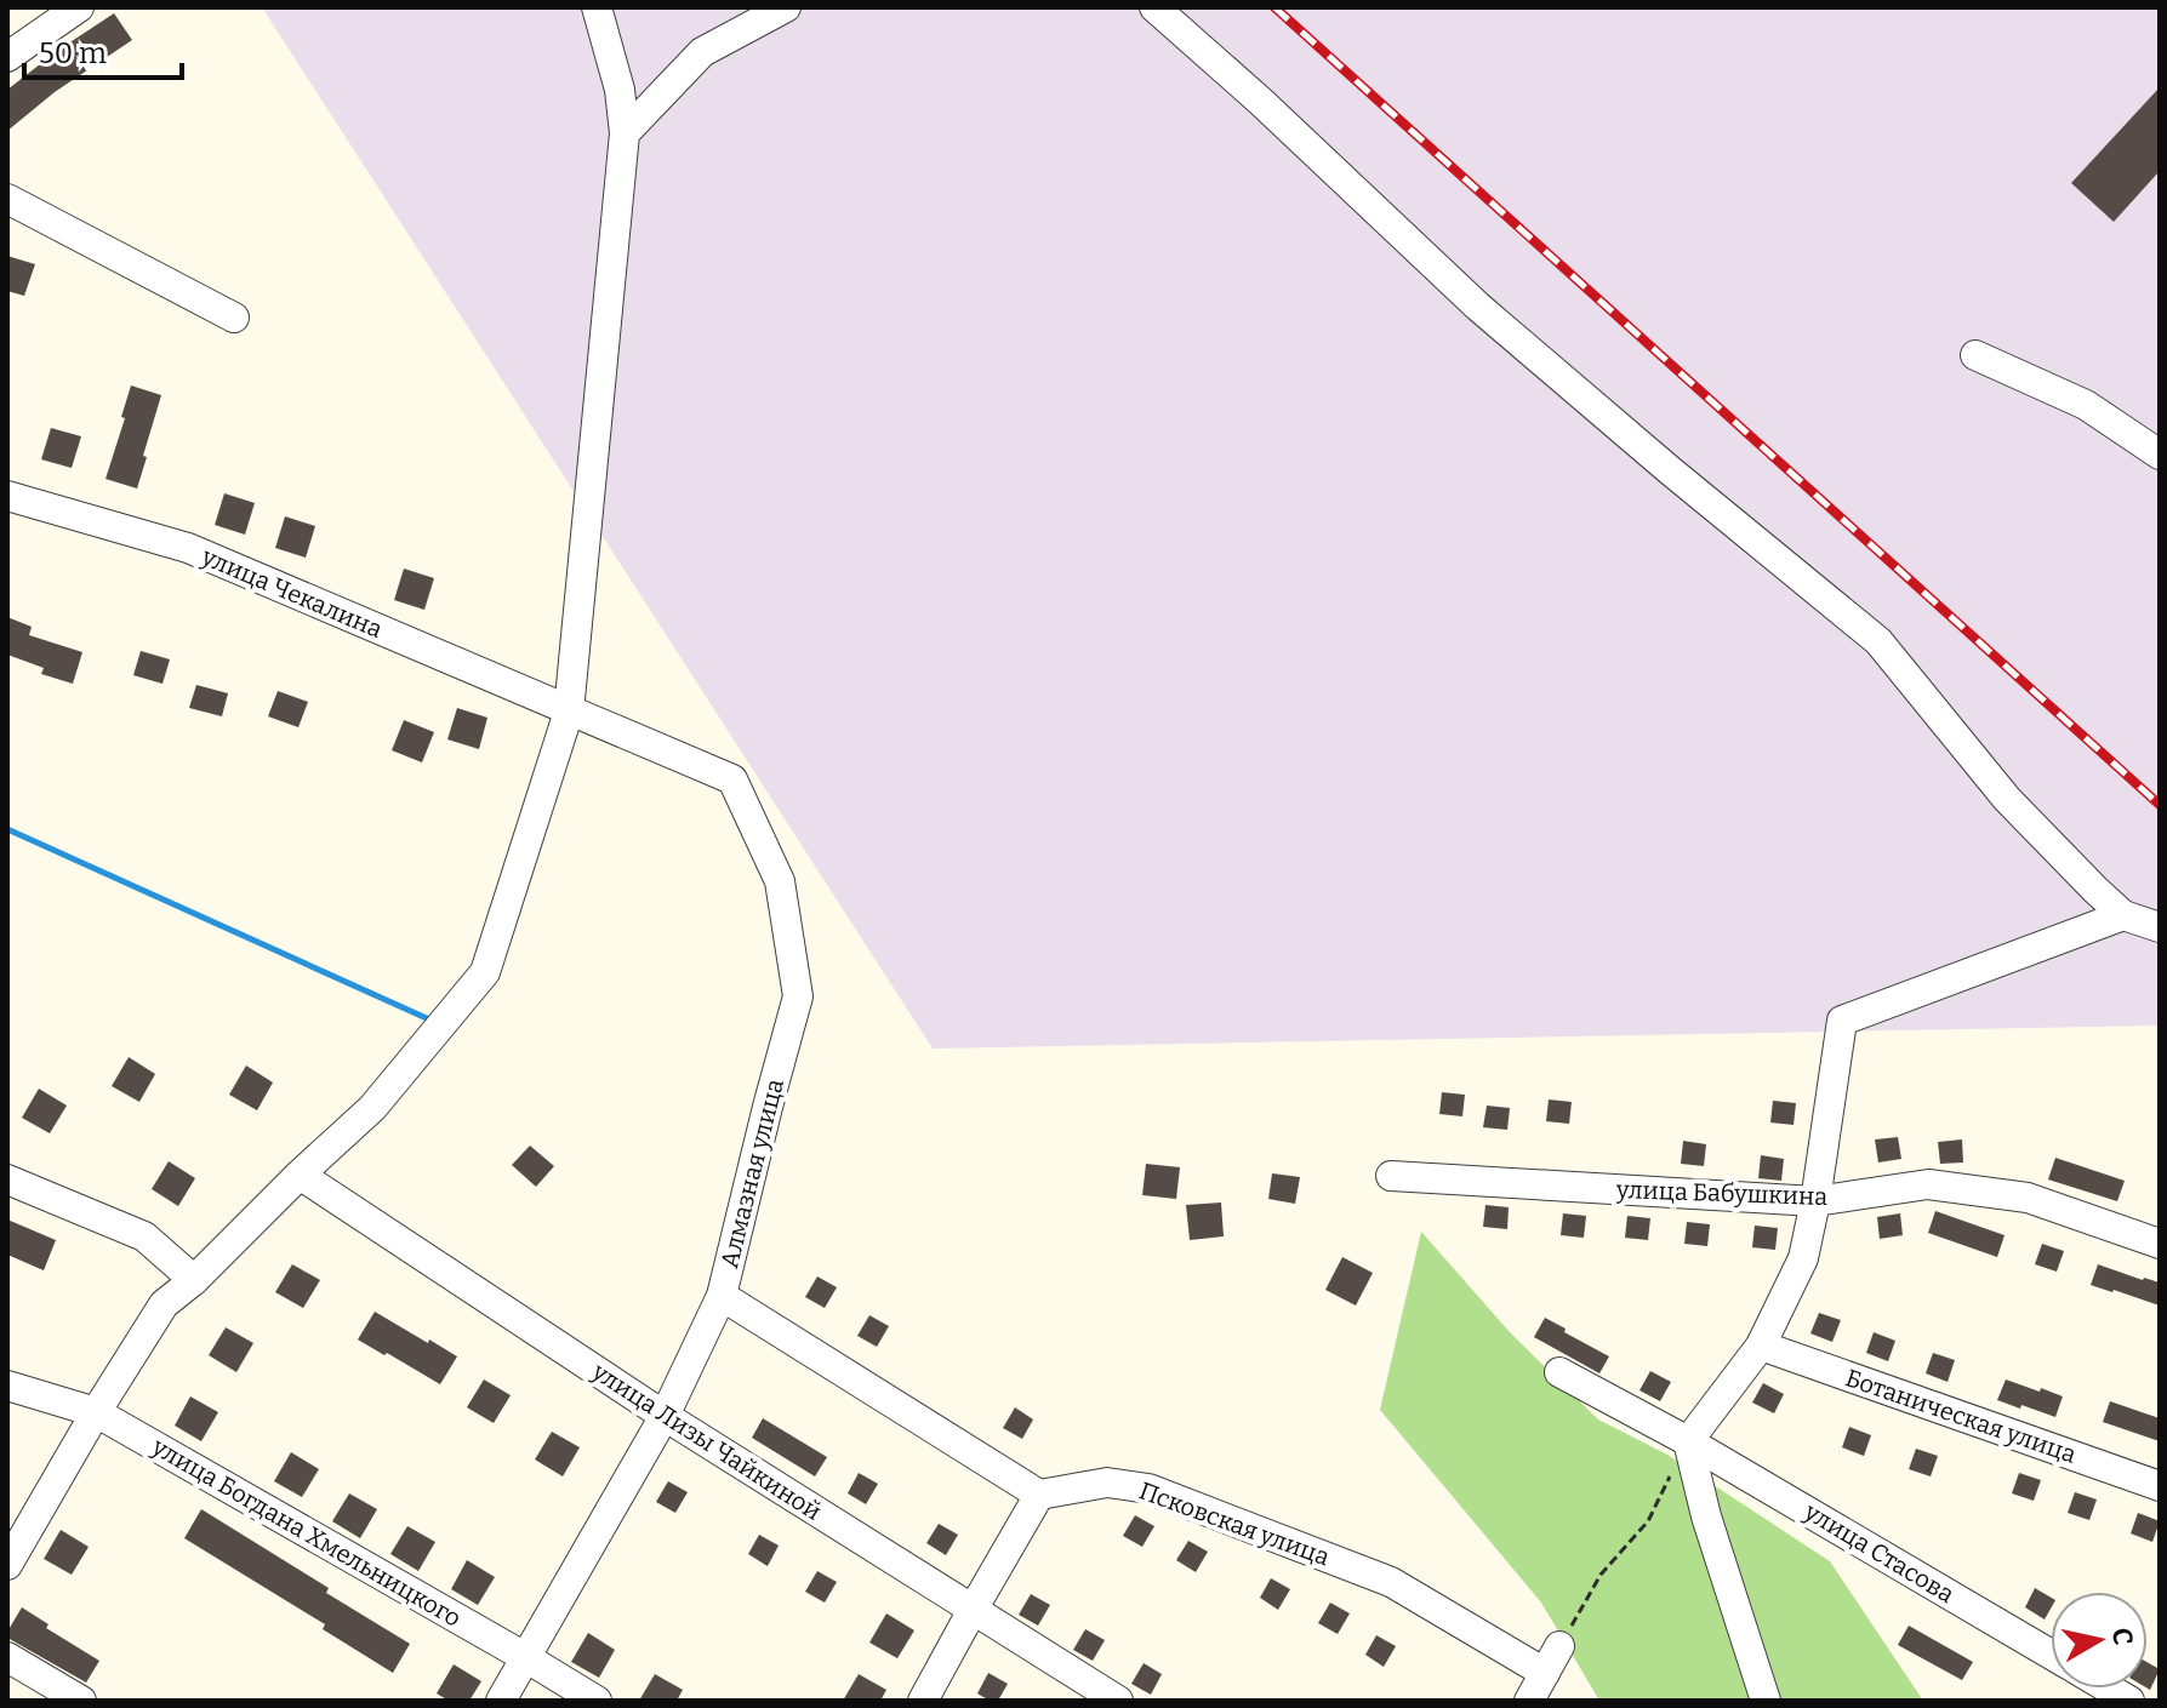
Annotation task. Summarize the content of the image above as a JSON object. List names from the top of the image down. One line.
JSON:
{"streets":{"street":["улица Чекалина","Алмазная улица","улица Бабушкина","Ботаническая улица","улица Лизы Чайкиной","Псковская улица","улица Богдана Хмельницкого","улица Стасова"]},"crossings":[["улица Чекалина","Алмазная улица"],["Алмазная улица","улица Лизы Чайкиной"],["Алмазная улица","улица Богдана Хмельницкого"]],"scale_bar":"50 m","north":"right"}
